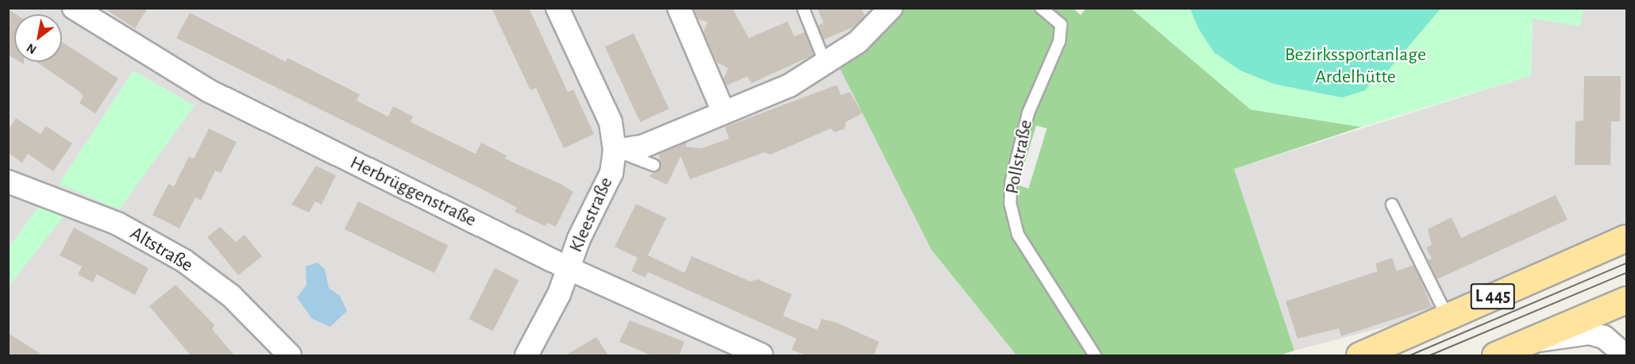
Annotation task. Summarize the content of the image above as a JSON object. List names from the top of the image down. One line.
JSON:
{"streets":{"main road":["L 445"],"street":["Herbrüggenstraße","Kleestraße","Altstraße"],"lane":["Pollstraße"]},"crossings":[["Herbrüggenstraße","Kleestraße"]],"parks":["Bezirkssportanlage Ardelhütte"],"north":"bottom left"}
